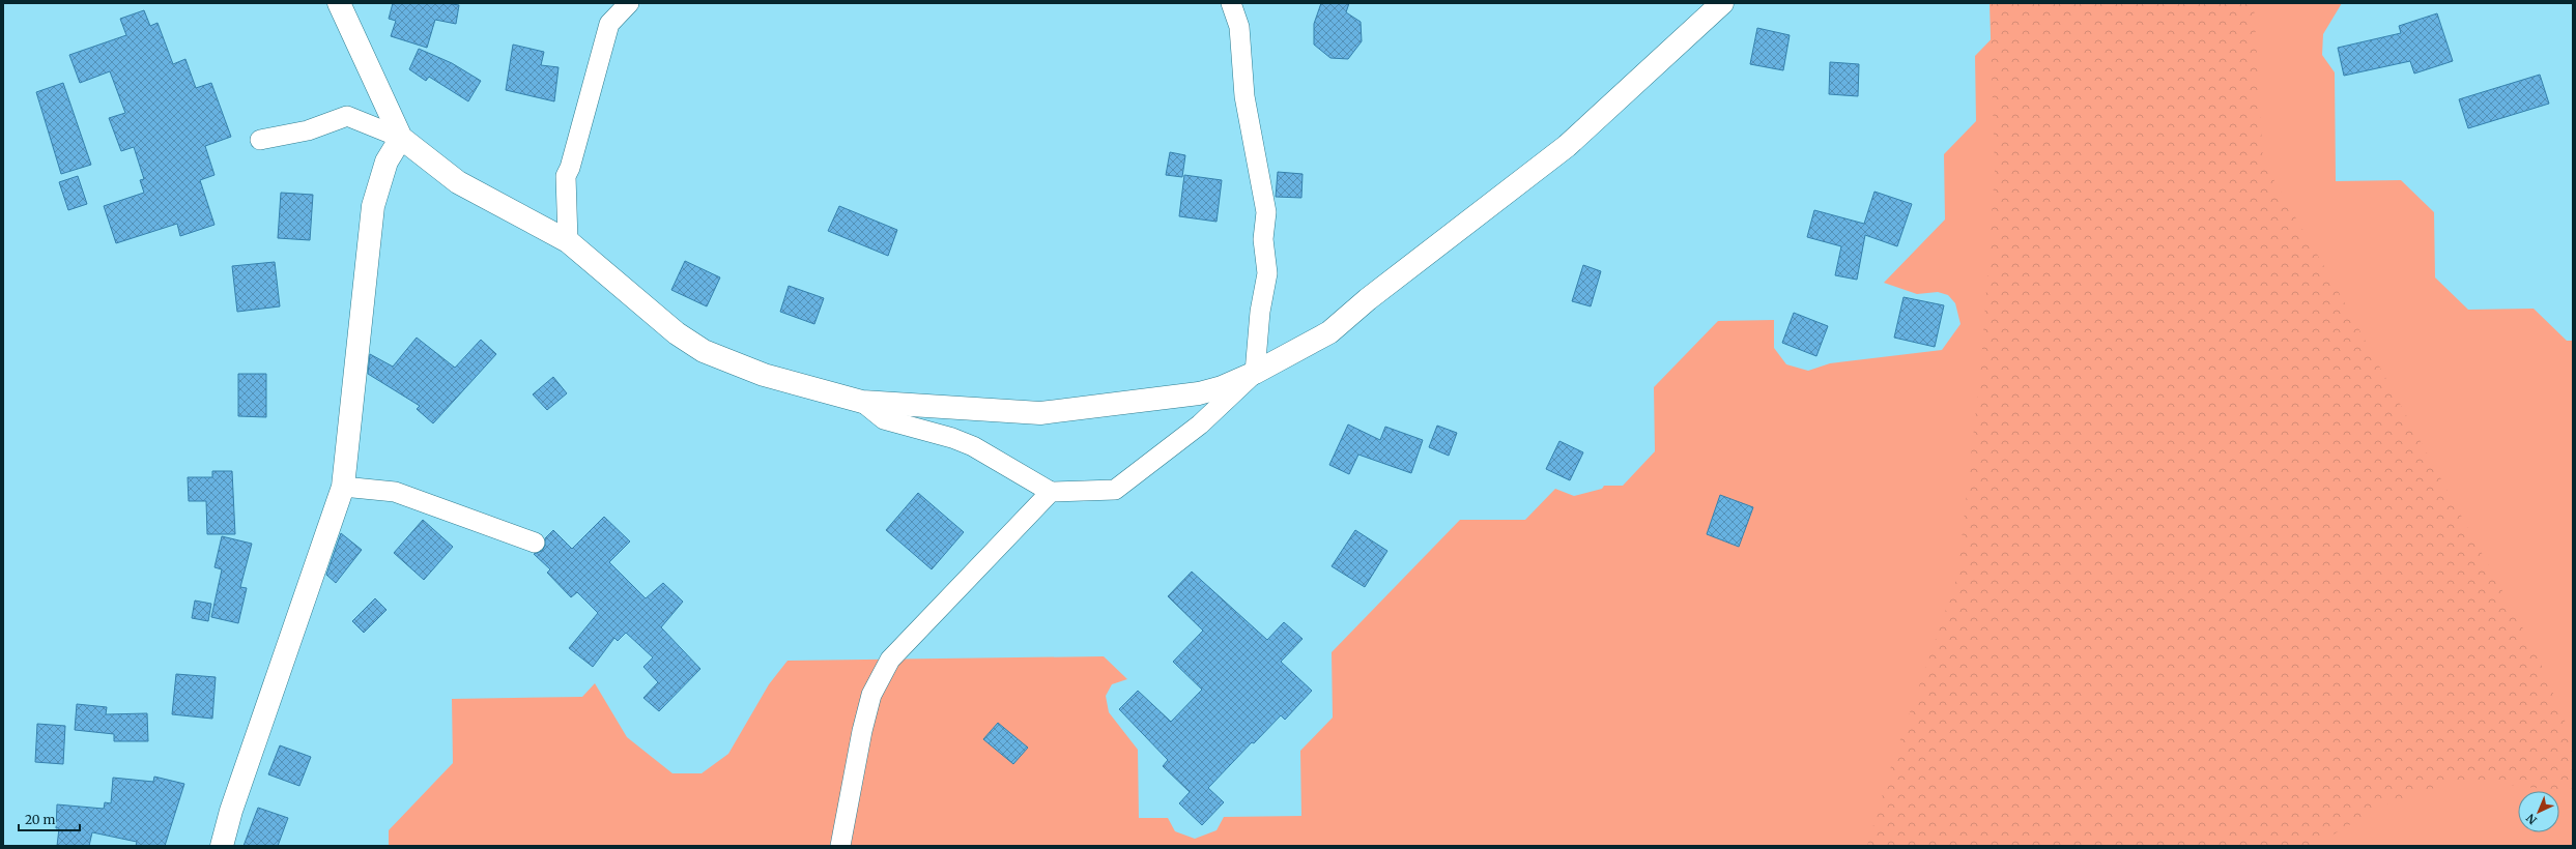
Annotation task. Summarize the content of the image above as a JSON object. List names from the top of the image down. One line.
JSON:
{"scale_bar":"20 m","north":"bottom left"}
